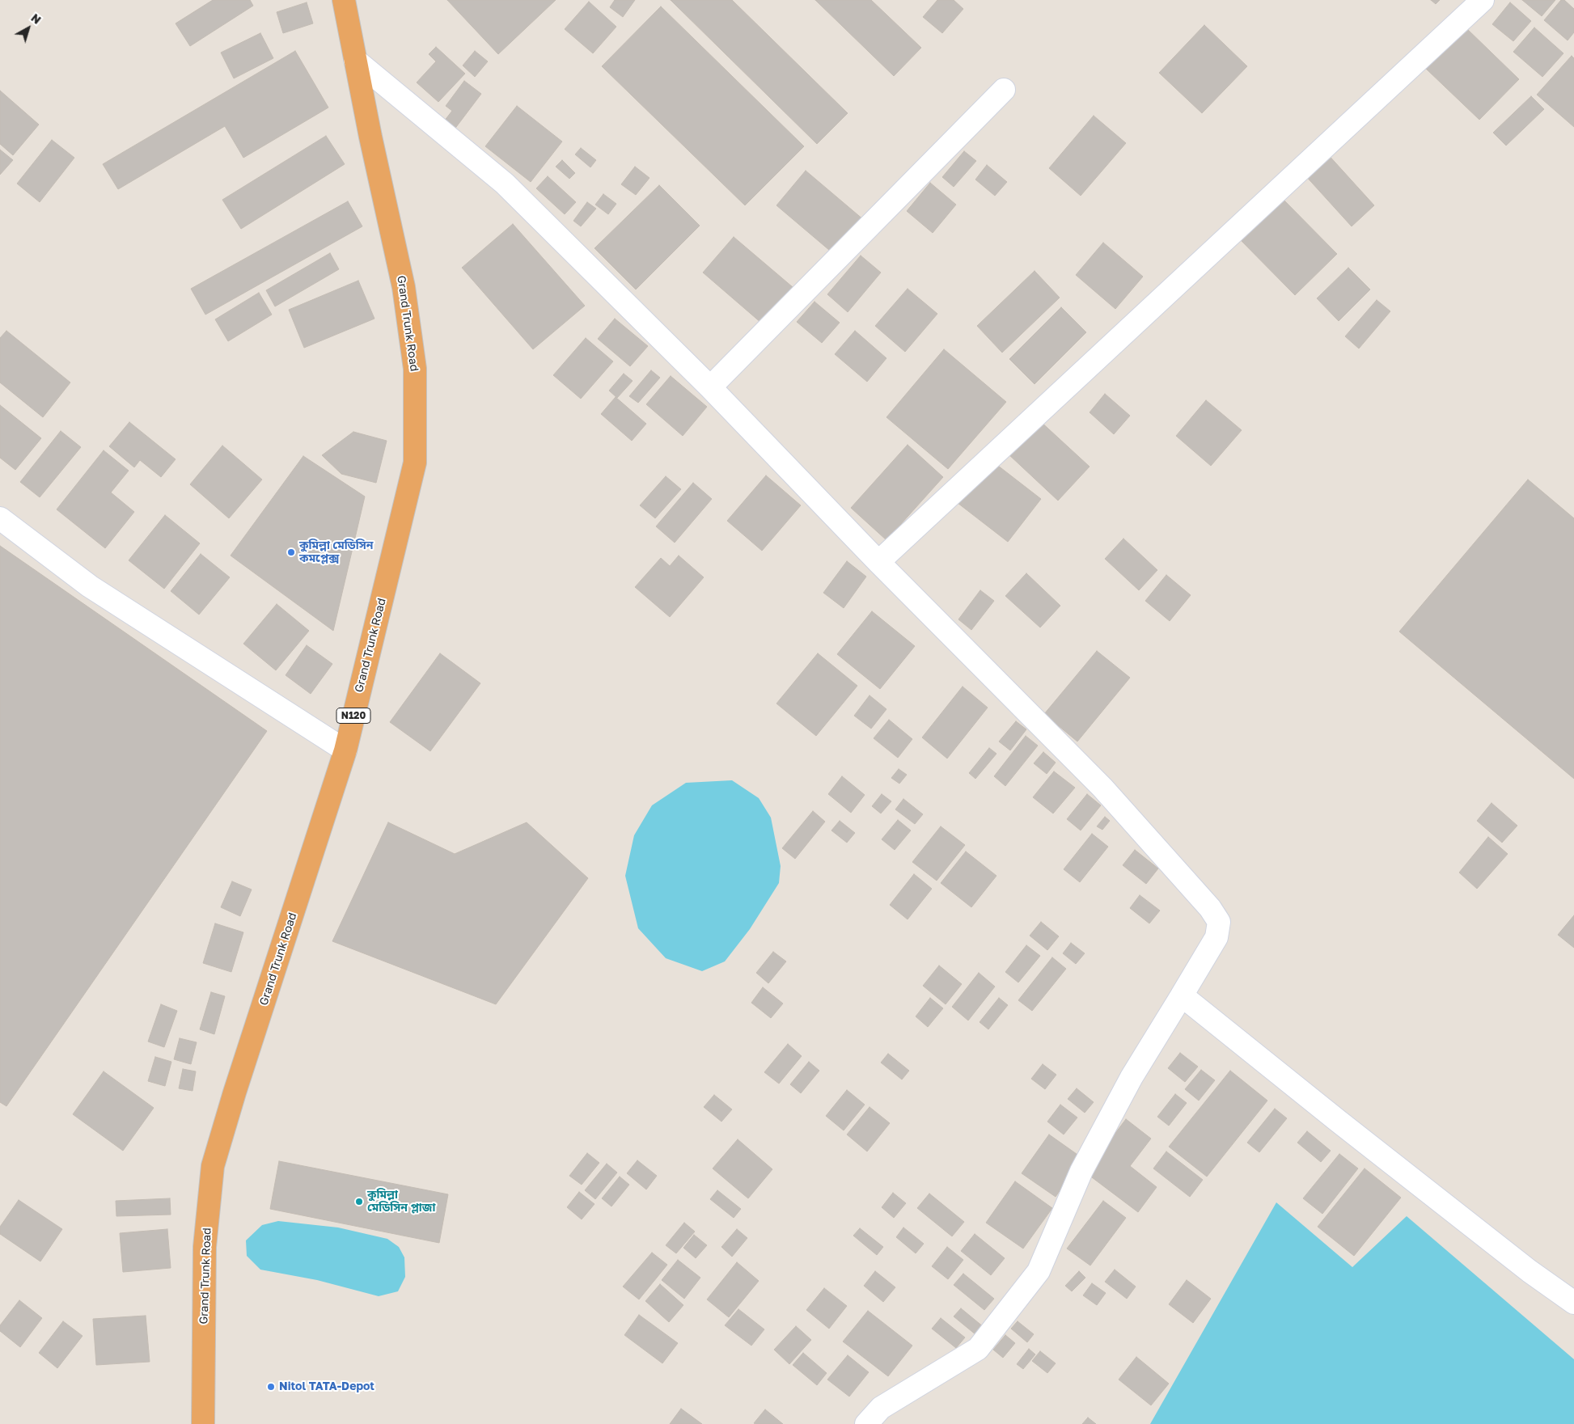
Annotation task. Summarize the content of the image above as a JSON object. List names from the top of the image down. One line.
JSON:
{"streets":{"highway":["Grand Trunk Road","N120"]},"places":["কুমিল্লা মেডিসিন কমপ্লেক্স","কুমিল্লা মেডিসিন প্লাজা","Nitol TATA-Depot"],"north":"top right"}
